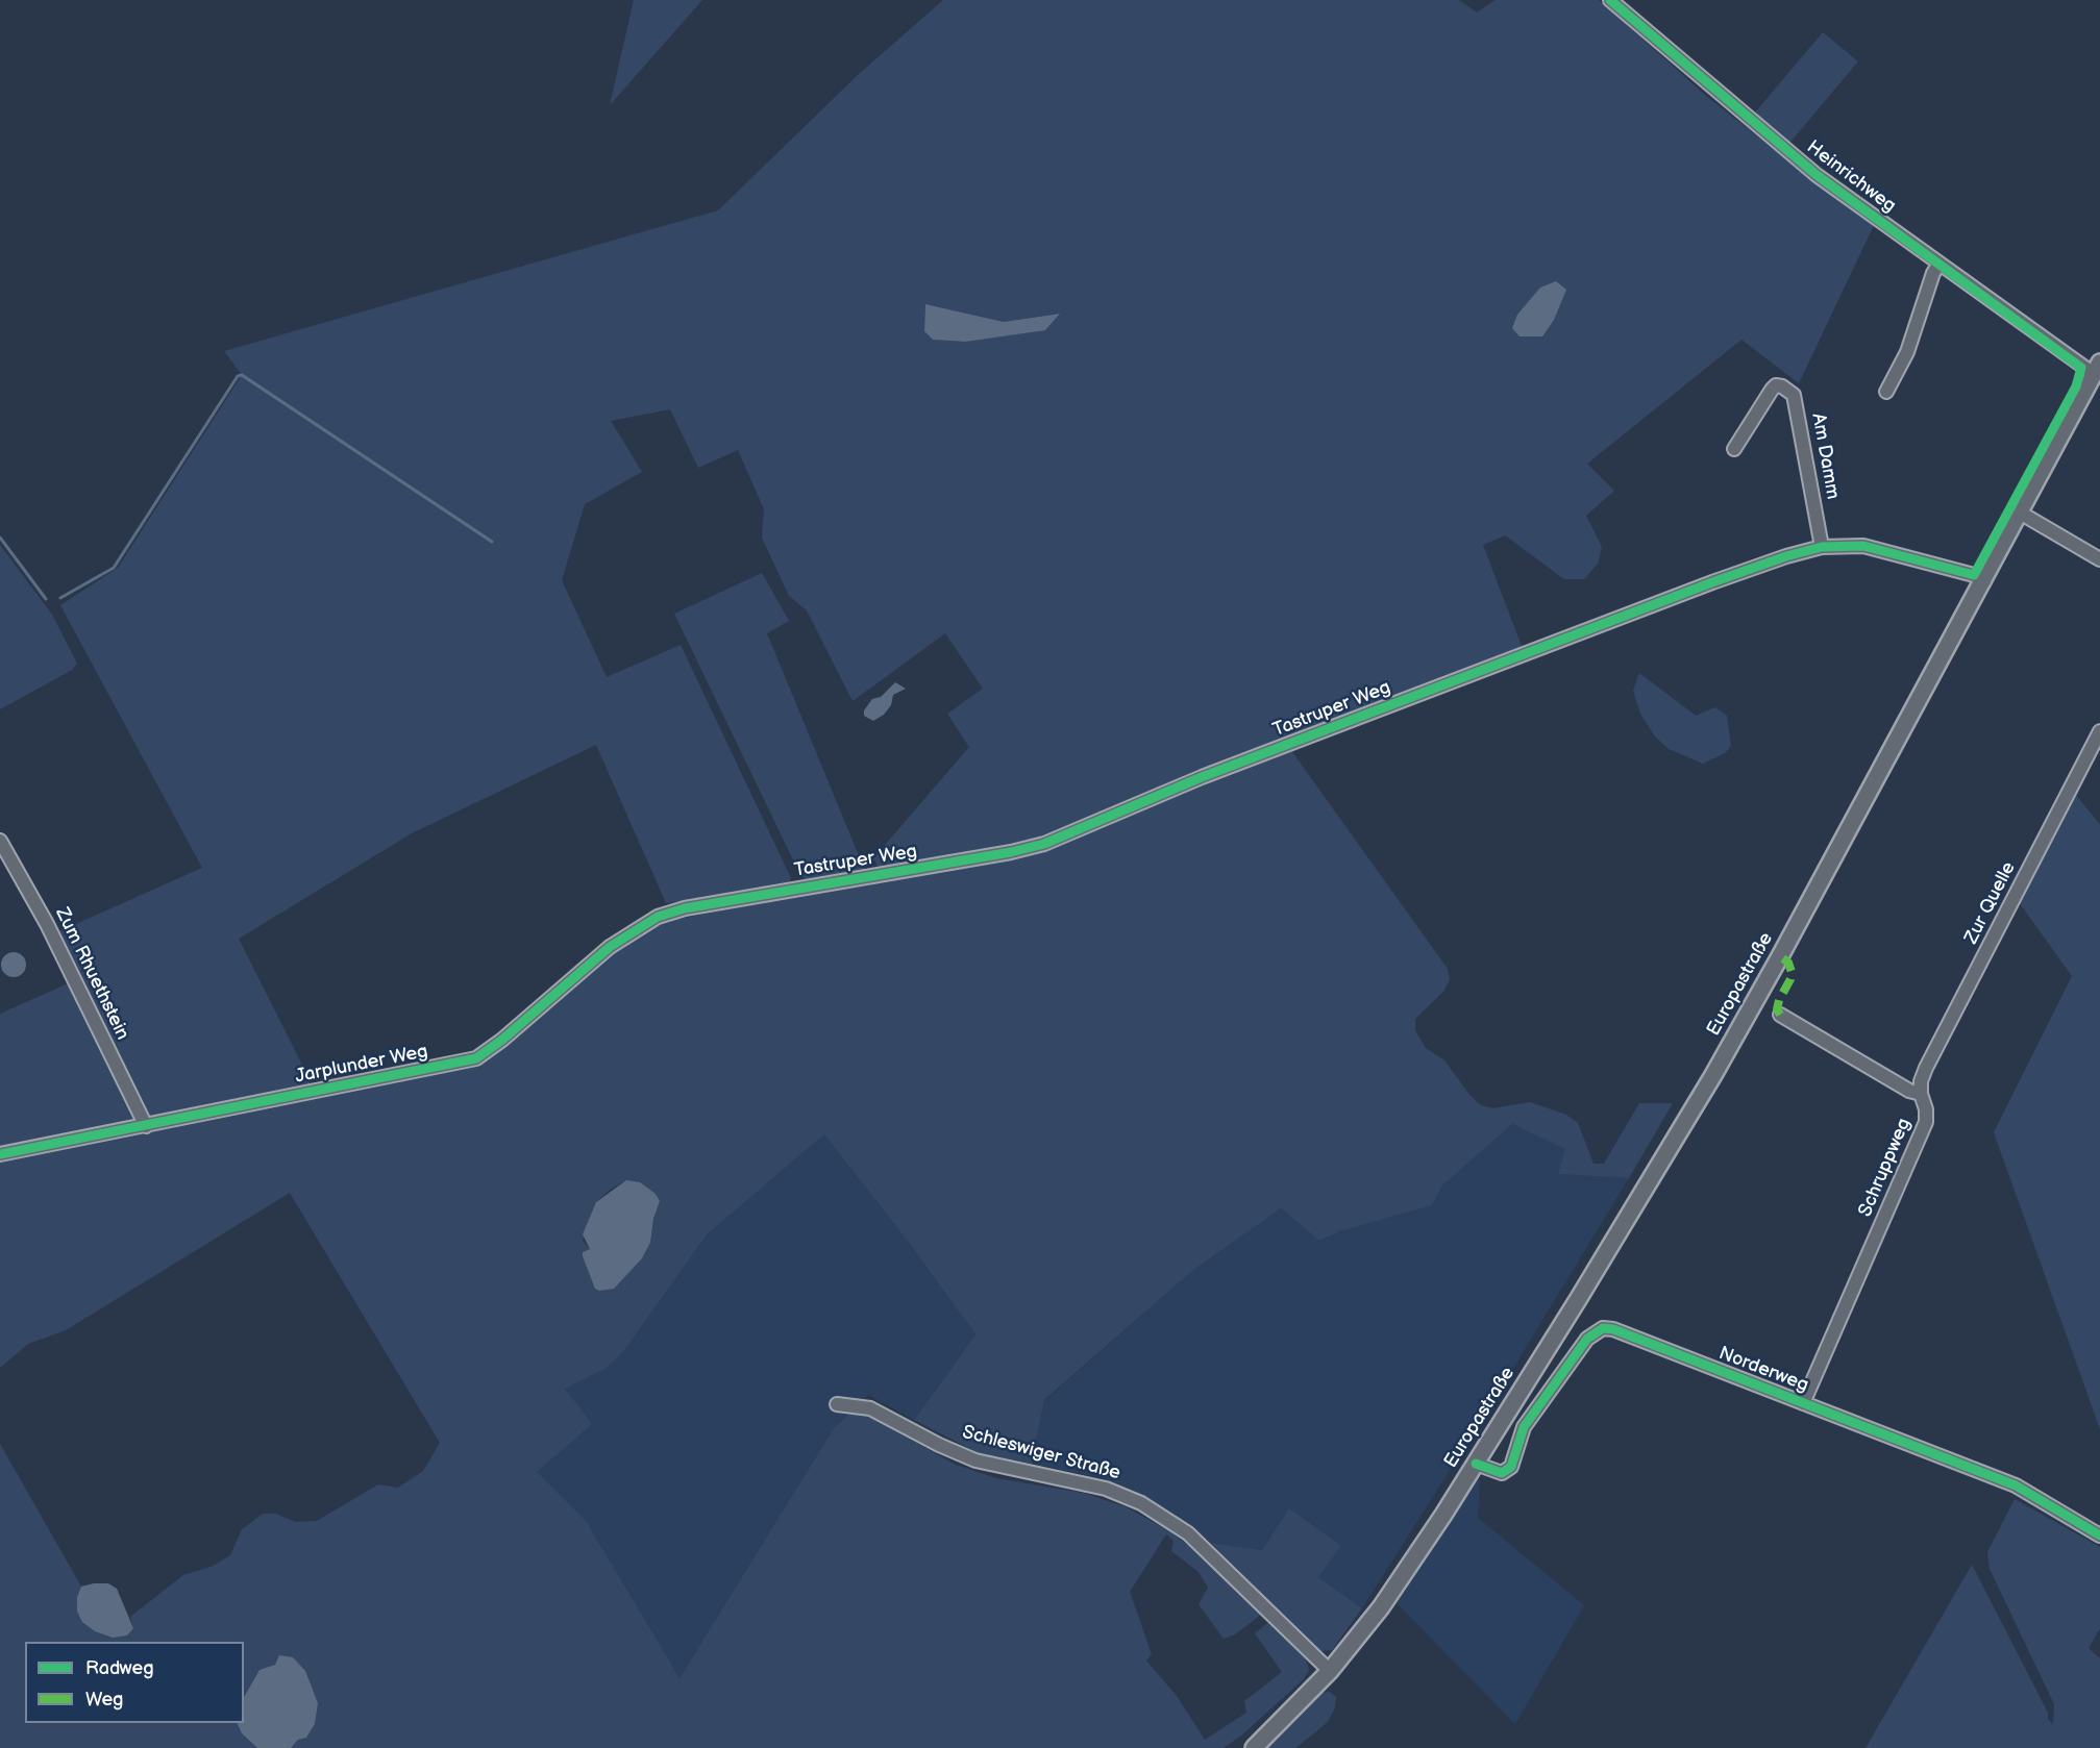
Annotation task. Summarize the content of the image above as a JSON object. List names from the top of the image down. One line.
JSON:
{"streets":{"main road":["Europastraße"],"street":["Heinrichweg","Am Damm","Tastruper Weg","Zur Quelle","Zum Rhuethstein","Jarplunder Weg","Schruppweg","Norderweg","Schleswiger Straße"]},"crossings":[["Heinrichweg","Europastraße"],["Am Damm","Tastruper Weg"],["Tastruper Weg","Europastraße"],["Tastruper Weg","Jarplunder Weg"],["Zur Quelle","Schruppweg"],["Zum Rhuethstein","Jarplunder Weg"],["Europastraße","Norderweg"],["Europastraße","Schleswiger Straße"],["Schruppweg","Norderweg"]],"legend":["Radweg","Weg"]}
